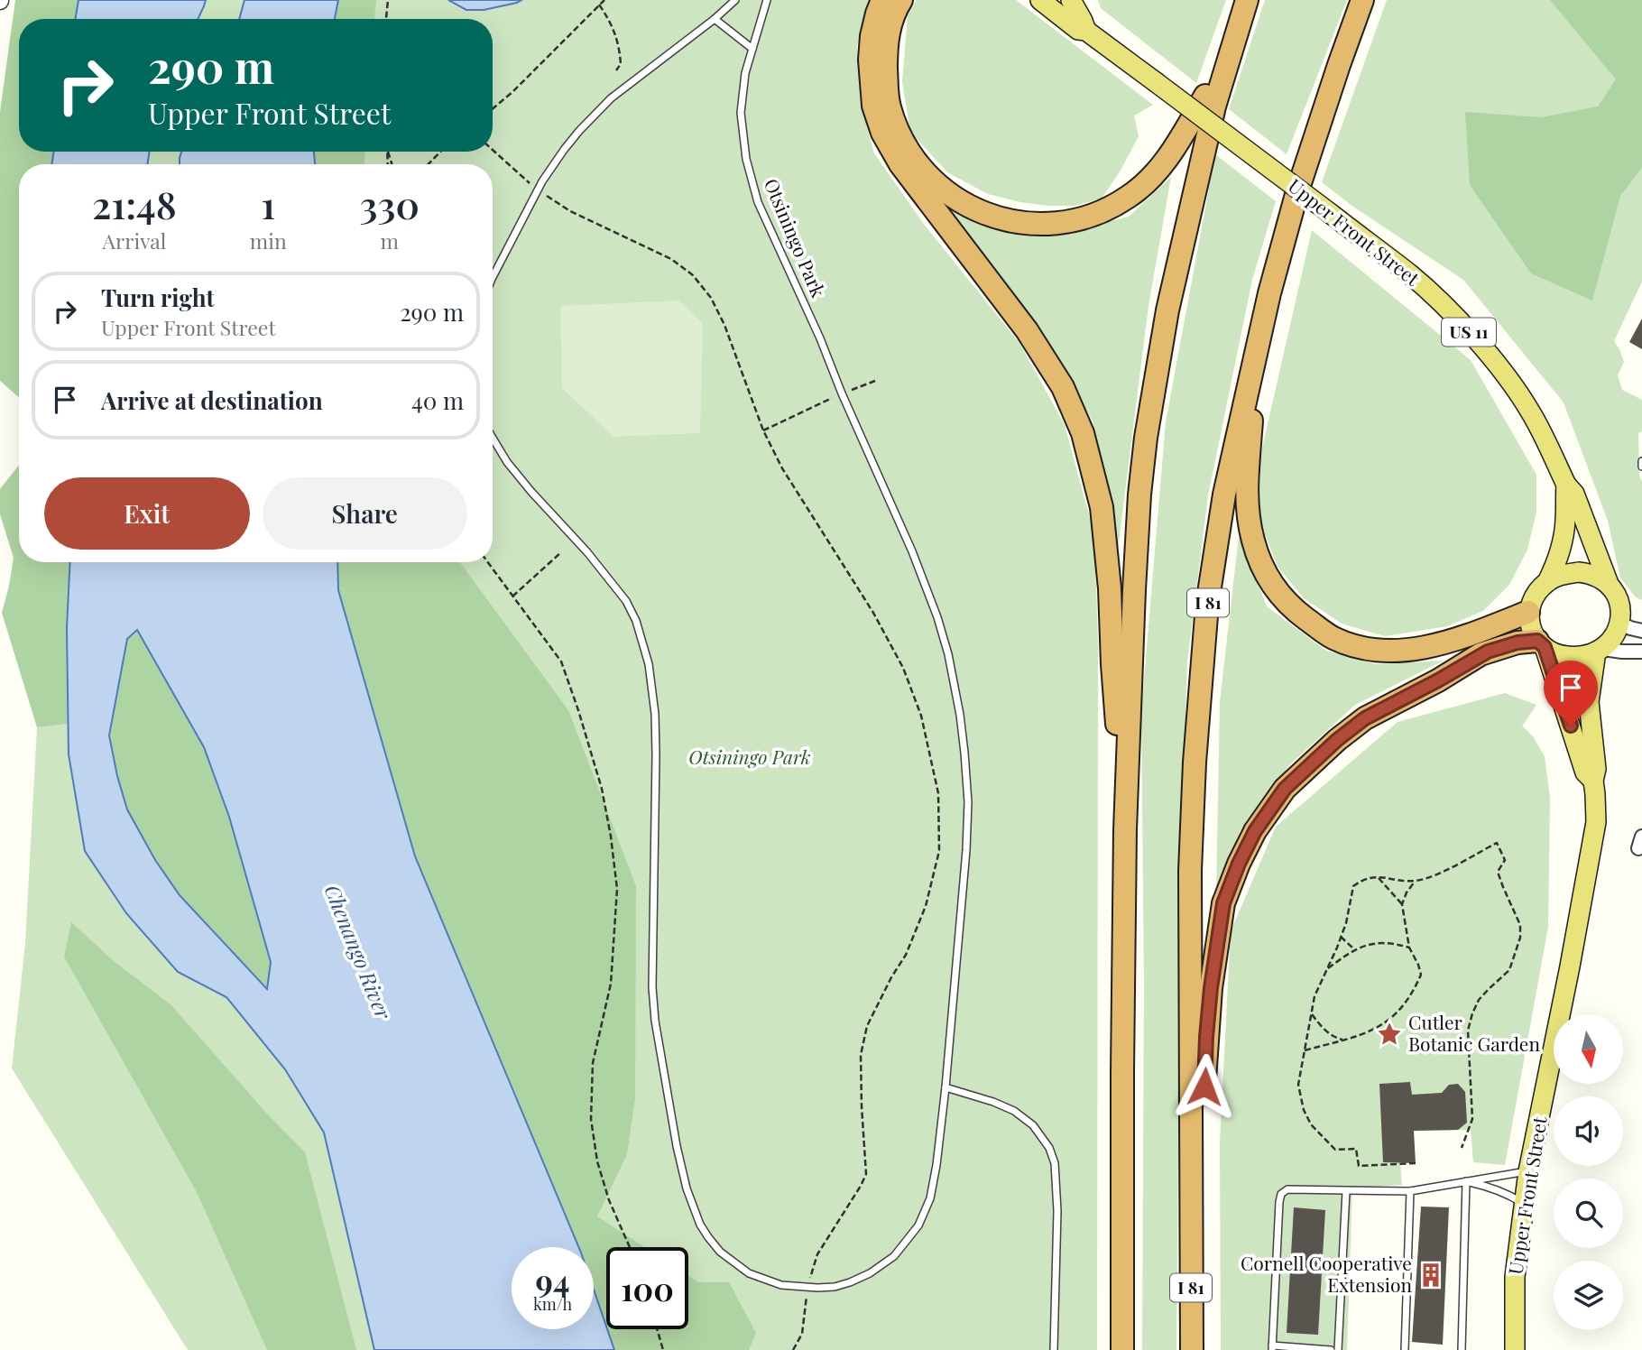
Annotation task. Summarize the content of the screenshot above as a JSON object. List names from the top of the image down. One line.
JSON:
{"streets":{"highway":["I 81"],"main road":["Upper Front Street","US 11"],"lane":["Otsiningo Park"]},"water":["Chenango River"],"parks":["Otsiningo Park"],"places":{"place":["Cutler Botanic Garden"],"building":["Cornell Cooperative Extension"]},"north":"bottom","page":{"turn":["290 m","Upper Front Street"],"eta":["21:48","Arrival","1","min","330","m"],"list":[{"name":"Turn right","note":"Upper Front Street","value":"290 m"},{"name":"Arrive at destination","value":"40 m"}],"buttons":["Exit","Share"],"speed":"94 km/h","limit":"100"}}
